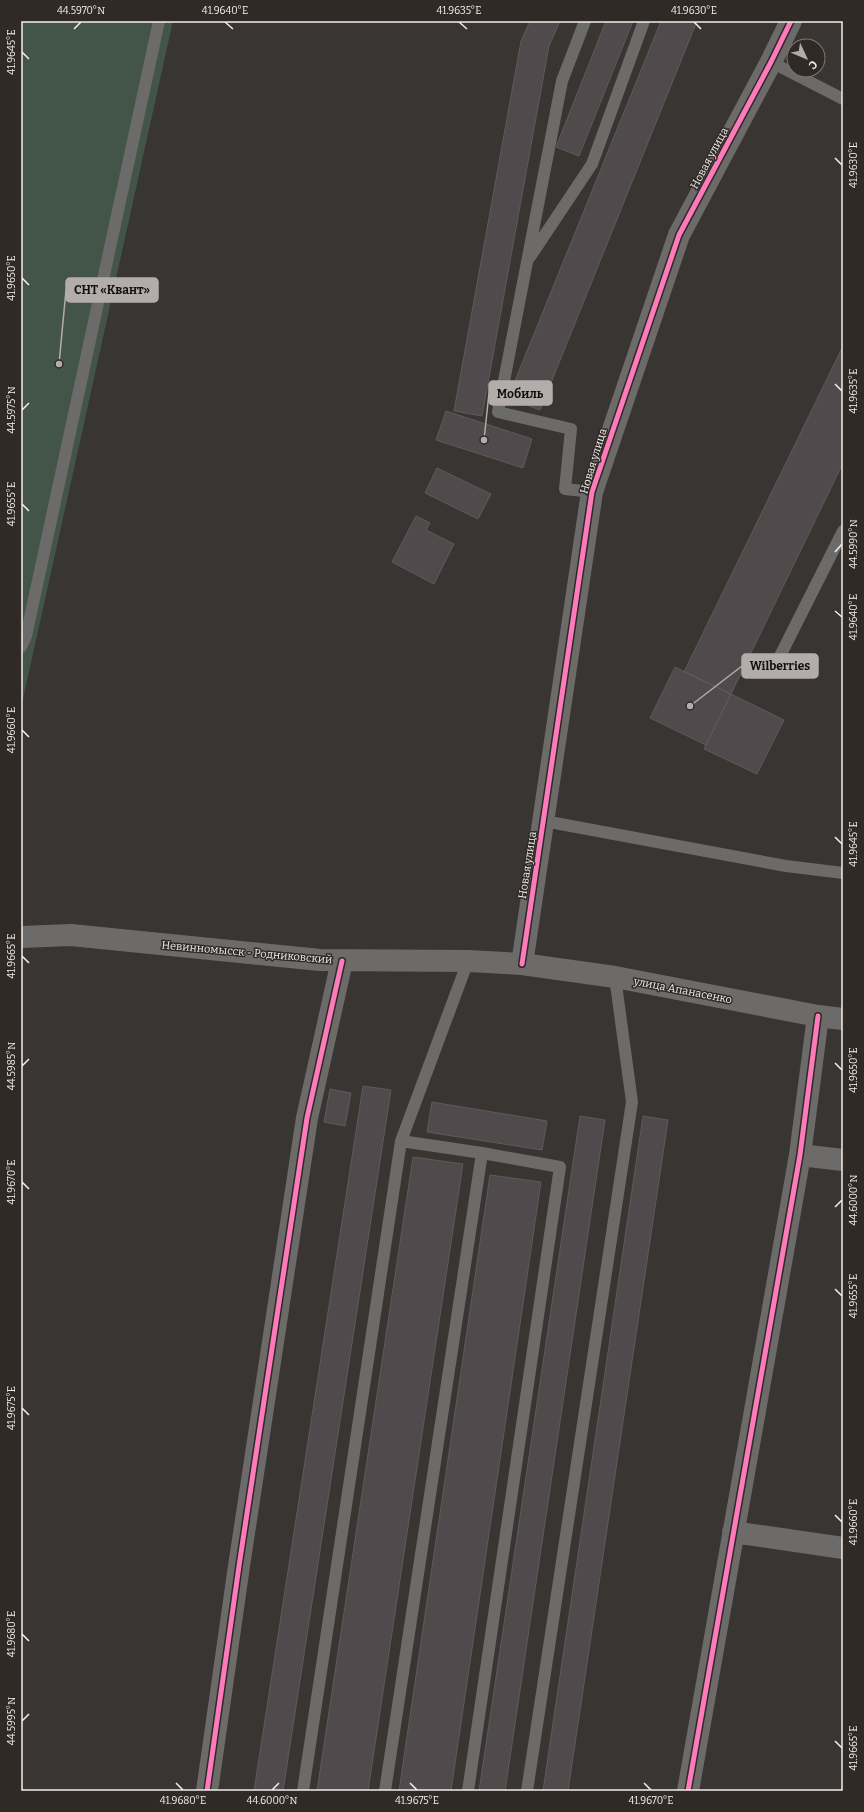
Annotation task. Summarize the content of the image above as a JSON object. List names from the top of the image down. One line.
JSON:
{"streets":{"street":["Новая улица","Невинномысск - Родниковский","улица Апанасенко"]},"crossings":[["Новая улица","Невинномысск - Родниковский"],["Новая улица","улица Апанасенко"],["Невинномысск - Родниковский","улица Апанасенко"]],"places":["СНТ «Квант»","Мобиль","Wilberries"],"north":"bottom right","coordinates":["44.5970°N","41.9640°E","41.9635°E","41.9630°E","41.9645°E","41.9650°E","44.5975°N","41.9655°E","44.5990°N","41.9660°E","41.9665°E","44.5985°N","41.9670°E","44.6000°N","41.9675°E","41.9680°E","44.5995°N"]}
